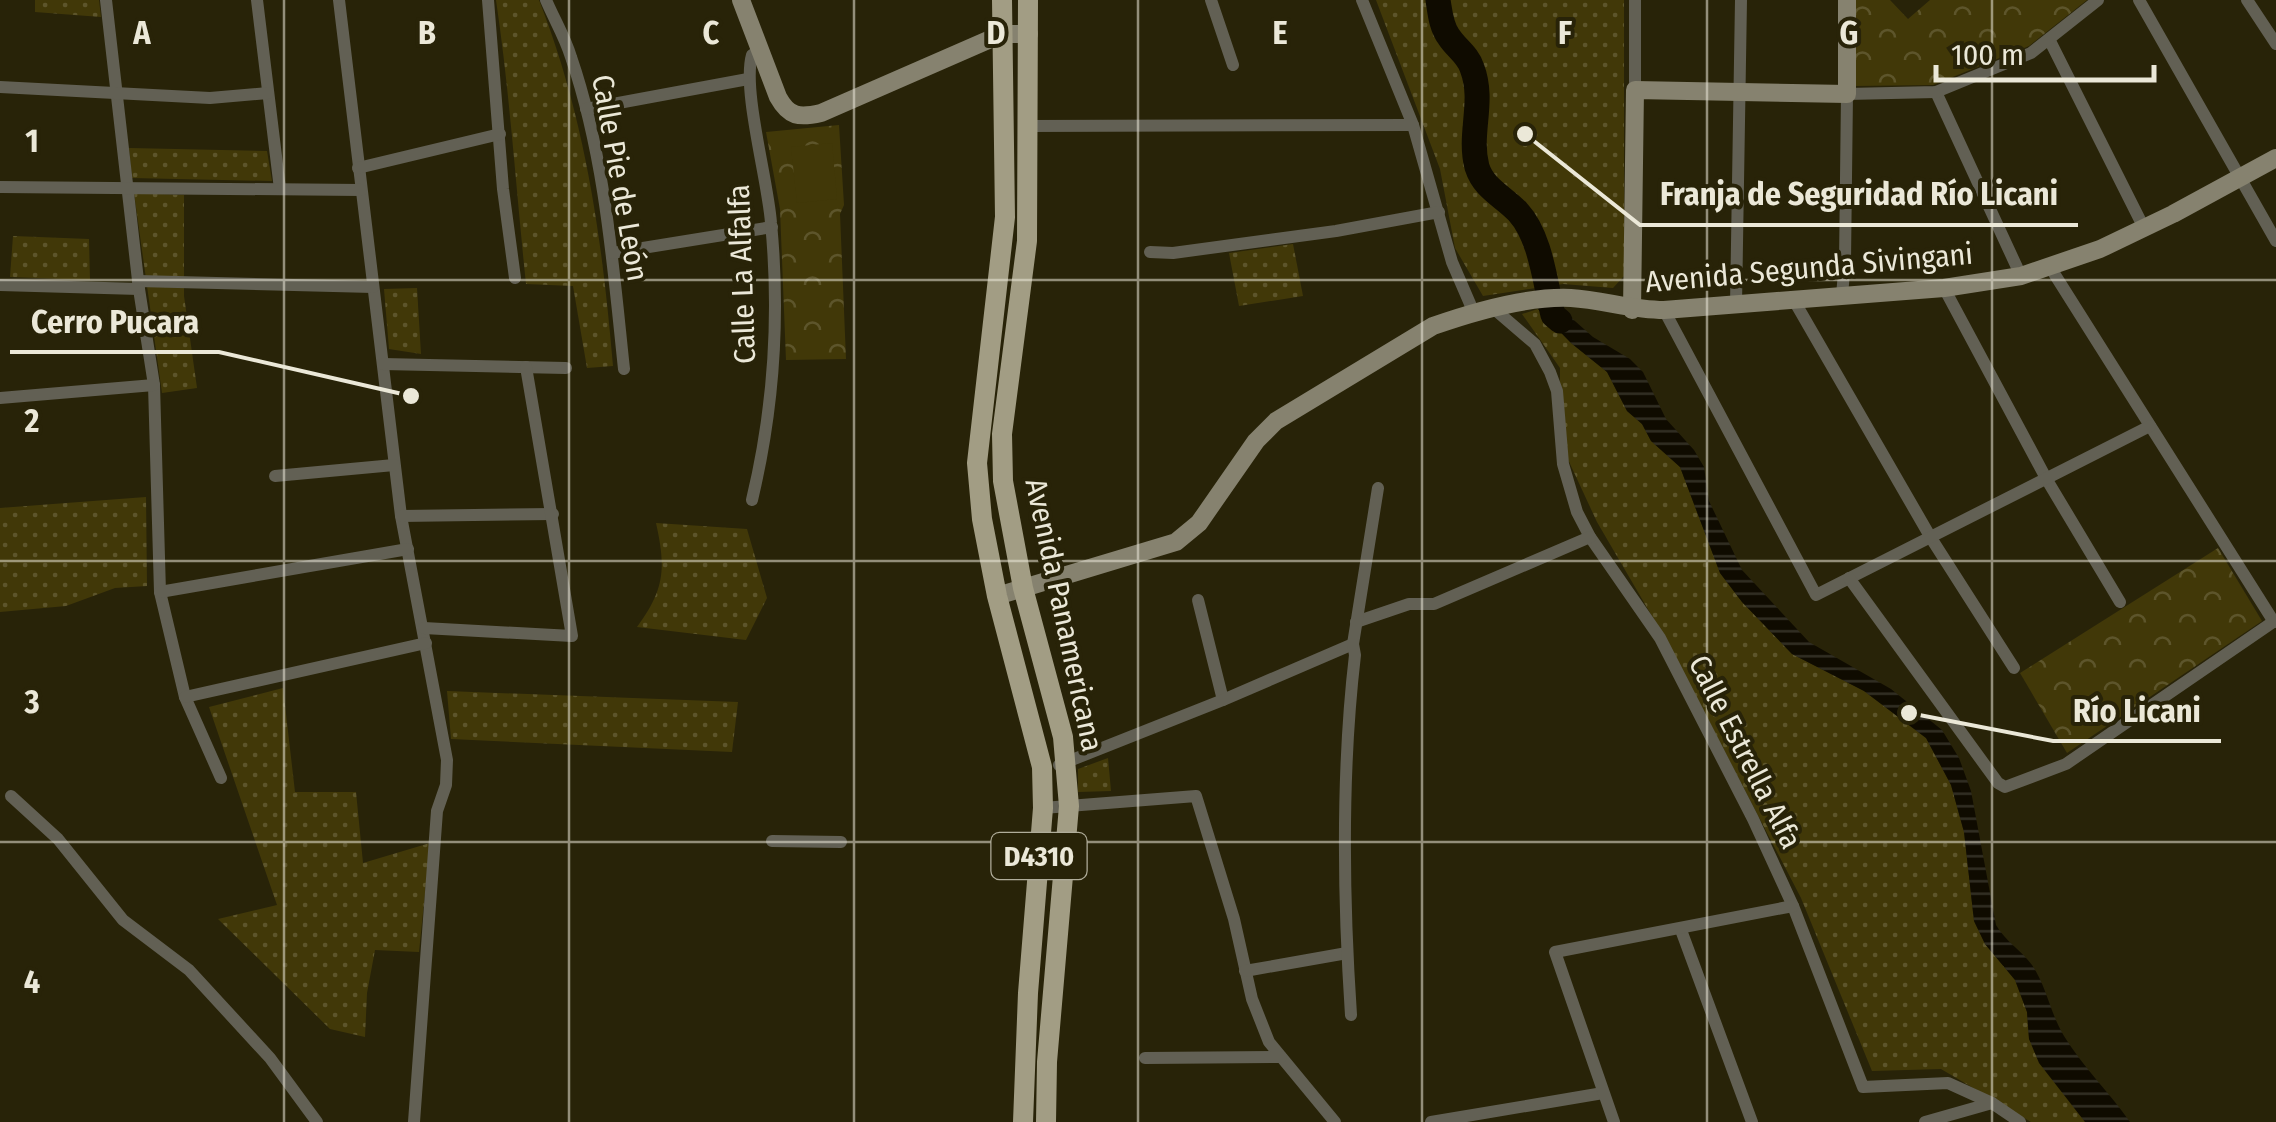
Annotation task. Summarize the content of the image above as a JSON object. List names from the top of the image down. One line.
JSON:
{"streets":{"main road":["Avenida Panamericana","D4310"],"street":["Calle Pie de León","Avenida Segunda Sivingani","Calle La Alfalfa","Calle Estrella Alfa"]},"crossings":[["Avenida Segunda Sivingani","Avenida Panamericana"],["Avenida Segunda Sivingani","Calle Estrella Alfa"]],"places":["Franja de Seguridad Río Licani","Cerro Pucara","Río Licani"],"scale_bar":"100 m","grid":{"columns":["A","B","C","D","E","F","G"],"rows":["1","2","3","4"]}}
